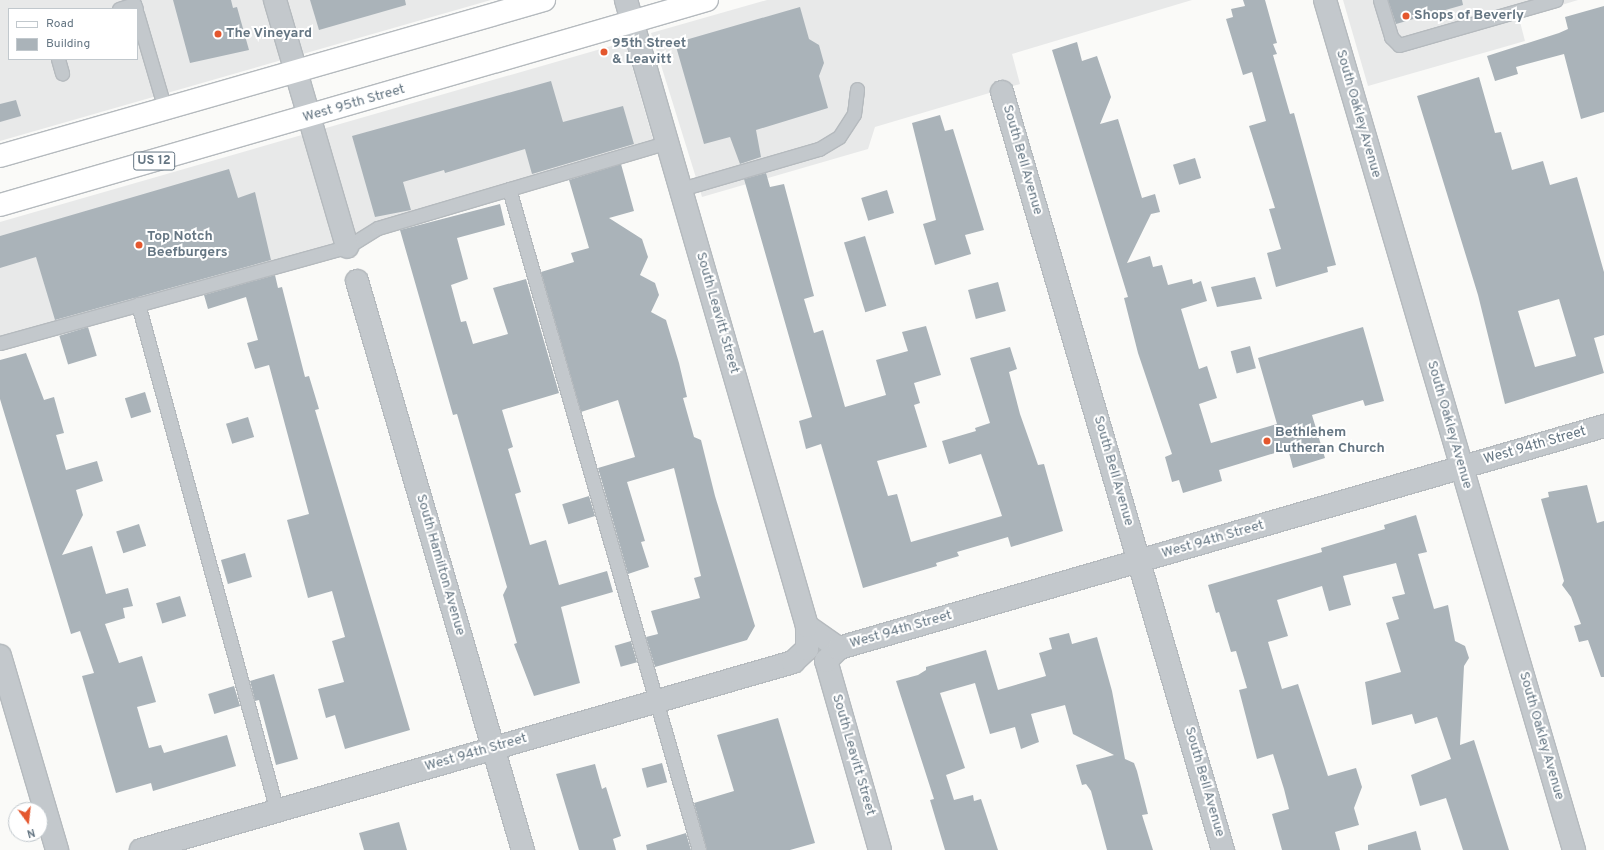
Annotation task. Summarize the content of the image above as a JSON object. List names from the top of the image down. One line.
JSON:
{"streets":{"main road":["West 95th Street","US 12"],"street":["South Oakley Avenue","South Bell Avenue","South Leavitt Street","West 94th Street","South Hamilton Avenue"]},"crossings":[["West 95th Street","South Leavitt Street"],["South Oakley Avenue","West 94th Street"],["South Bell Avenue","West 94th Street"],["South Leavitt Street","West 94th Street"],["West 94th Street","South Hamilton Avenue"]],"places":["Shops of Beverly","The Vineyard","95th Street & Leavitt","Top Notch Beefburgers","Bethlehem Lutheran Church"],"legend":["Road","Building"],"north":"bottom"}
